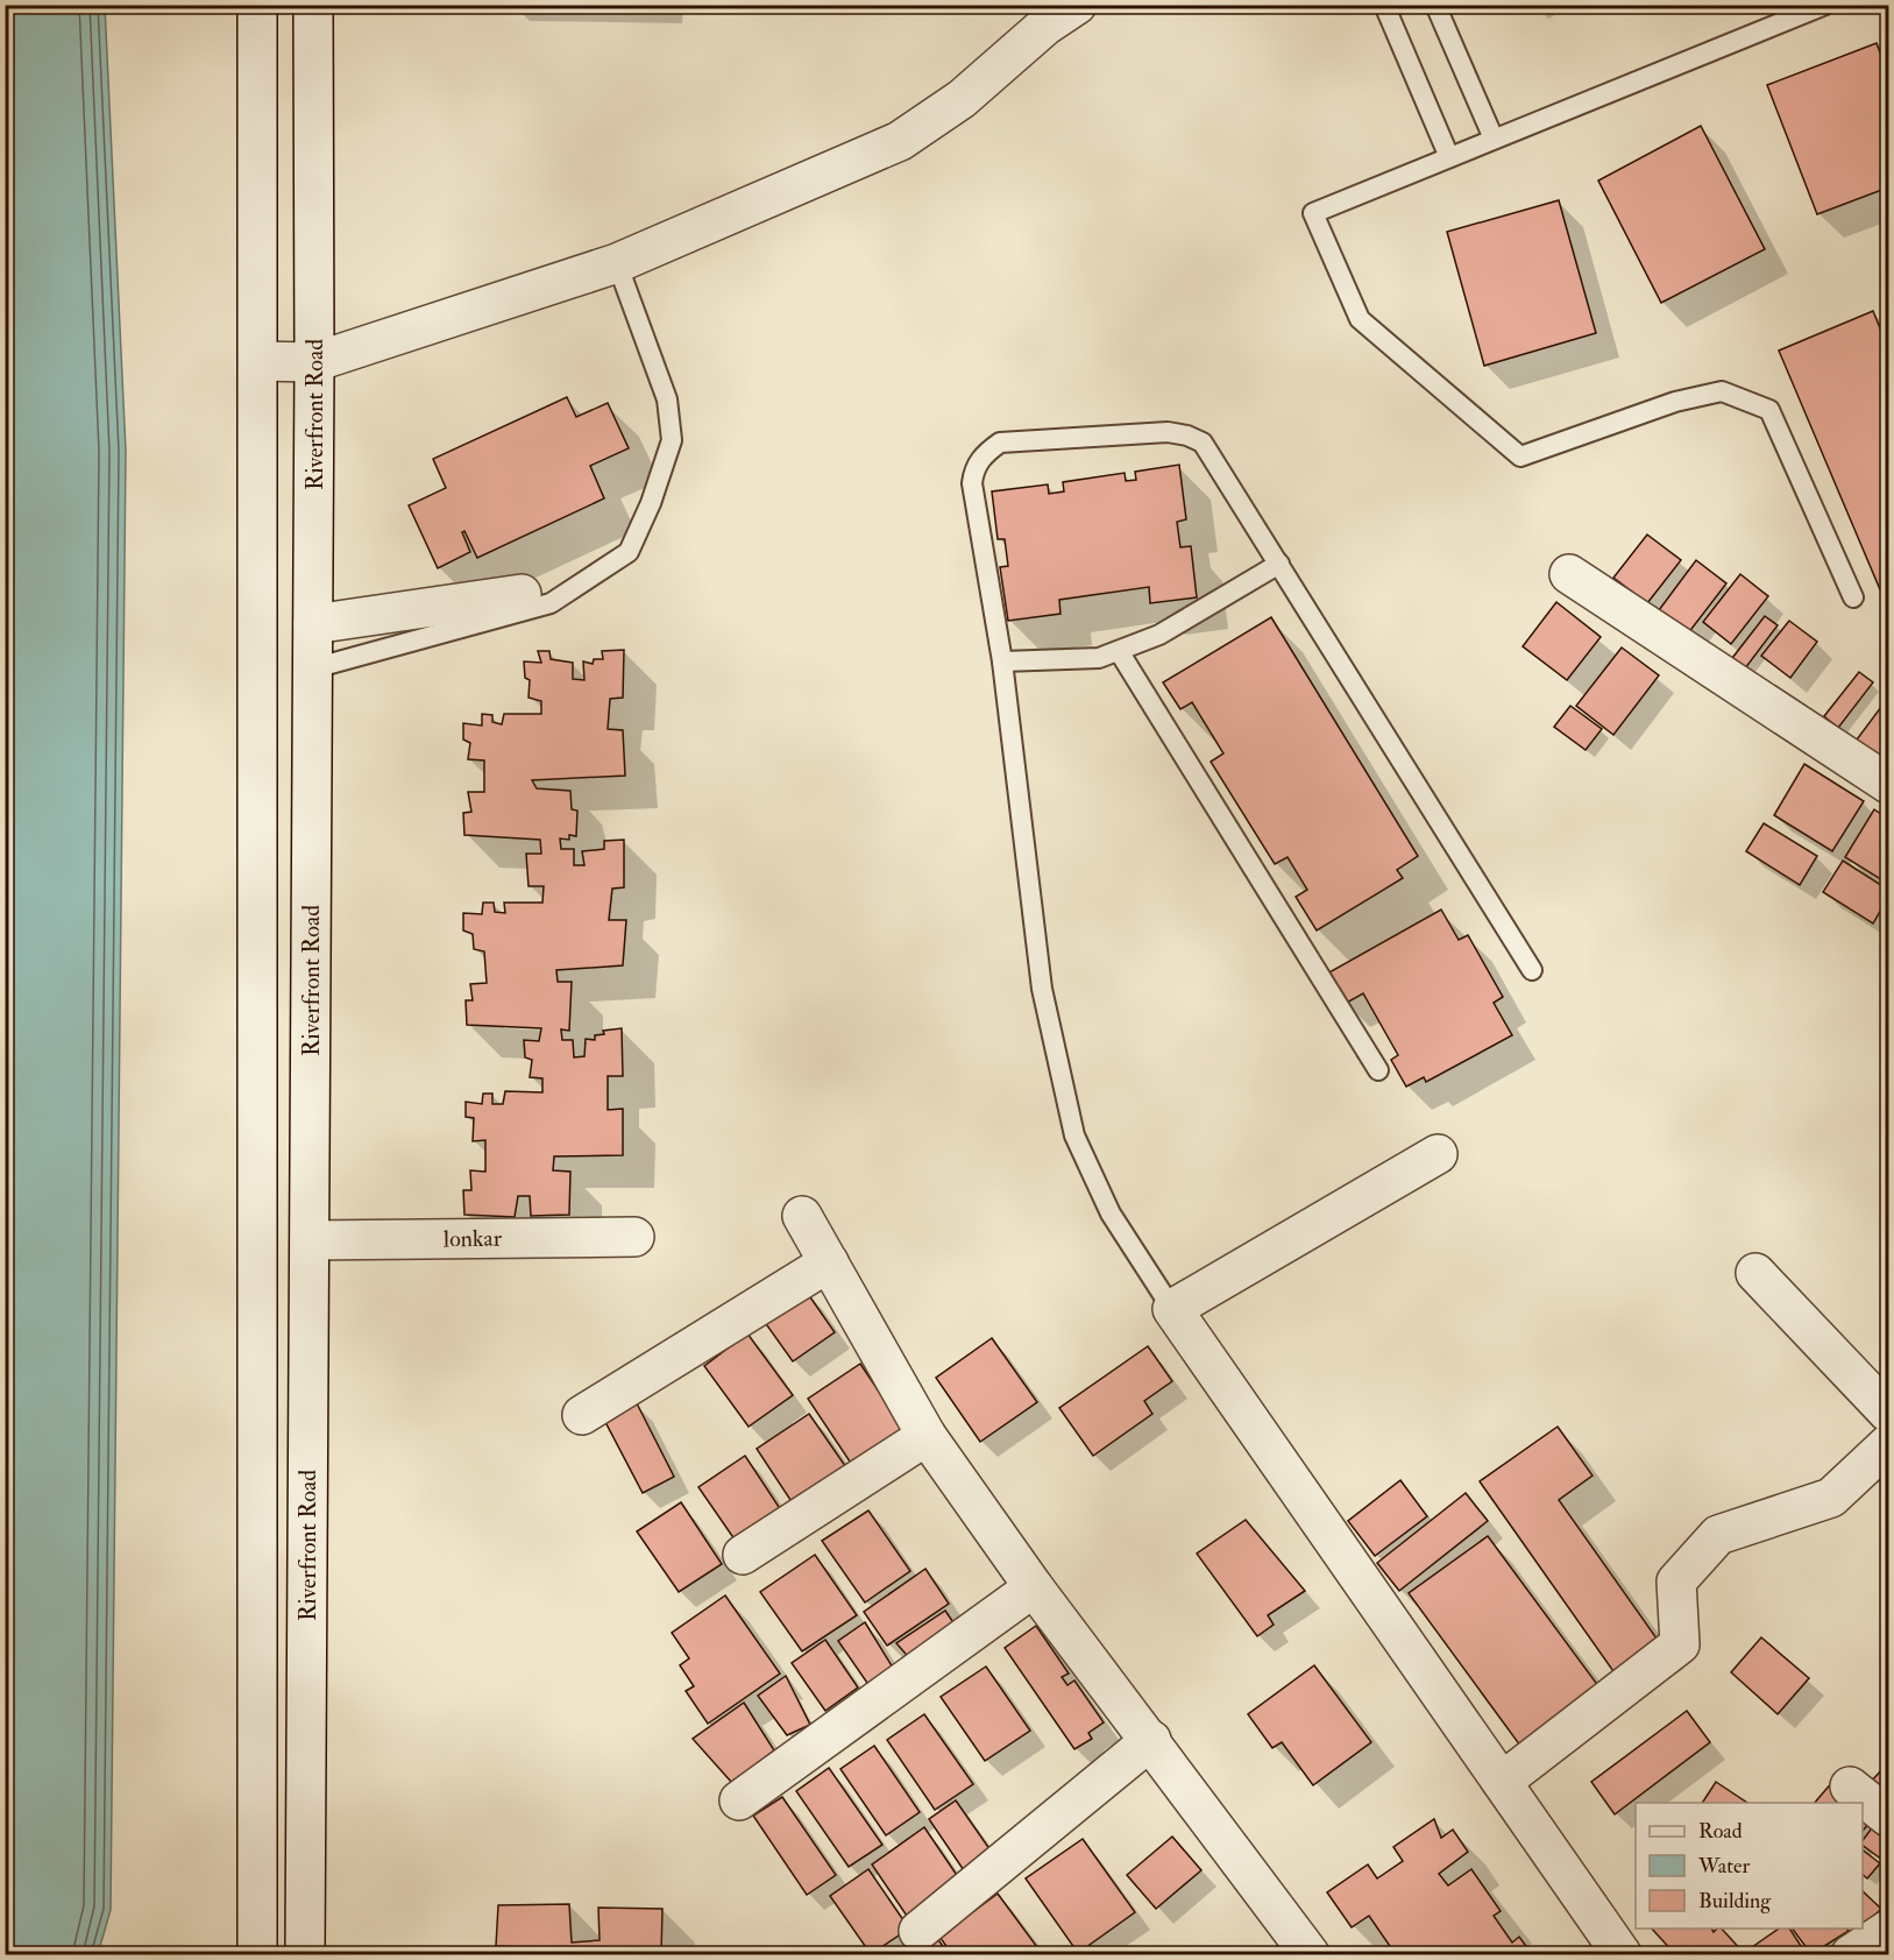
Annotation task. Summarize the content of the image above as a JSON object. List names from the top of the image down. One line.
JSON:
{"streets":{"street":["Riverfront Road","lonkar"]},"crossings":[["Riverfront Road","lonkar"]],"legend":["Road","Water","Building"]}
